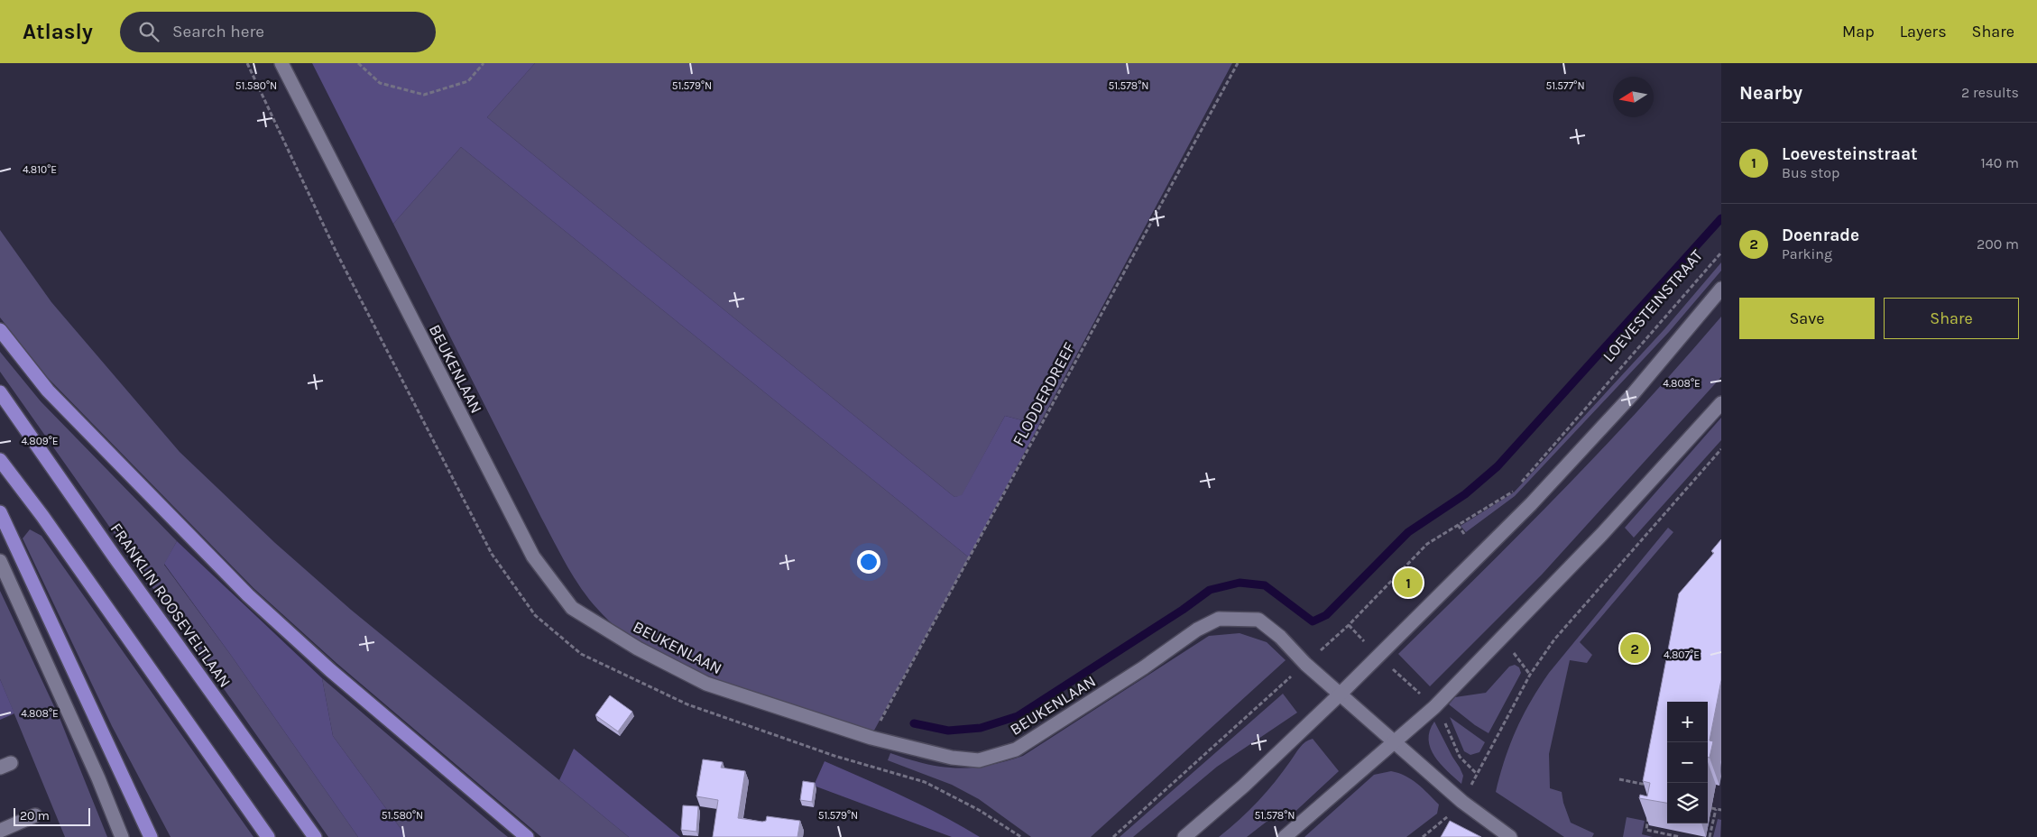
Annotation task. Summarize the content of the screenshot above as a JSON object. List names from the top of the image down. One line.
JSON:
{"streets":{"main road":["FRANKLIN ROOSEVELTLAAN"],"street":["BEUKENLAAN"],"path":["LOEVESTEINSTRAAT","FLODDERDREEF"]},"crossings":[["LOEVESTEINSTRAAT","BEUKENLAAN"],["BEUKENLAAN","FLODDERDREEF"]],"scale_bar":"20 m","north":"left","page":{"header":"Atlasly","search":"Search here","nav":["Map","Layers","Share"],"heading":["Nearby","2 results"],"list":[{"mark":"1","name":"Loevesteinstraat","note":"Bus stop","value":"140 m"},{"mark":"2","name":"Doenrade","note":"Parking","value":"200 m"}],"buttons":["Save","Share"],"pins":["1","2"],"map_buttons":["+","−"],"scale":"20 m"},"coordinates":["51.578°N","51.580°N","51.579°N","51.577°N","4.810°E","4.808°E","4.809°E","4.807°E"]}
